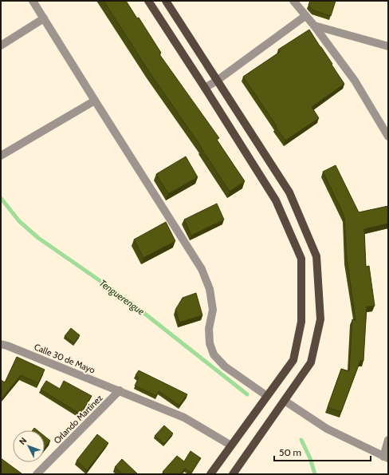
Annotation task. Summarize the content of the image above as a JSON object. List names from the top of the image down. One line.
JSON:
{"streets":{"street":["Calle 30 de Mayo","Orlando Martínez"]},"crossings":[["Calle 30 de Mayo","Orlando Martínez"]],"water":["Tenguerengue"],"scale_bar":"50 m","north":"top left"}
